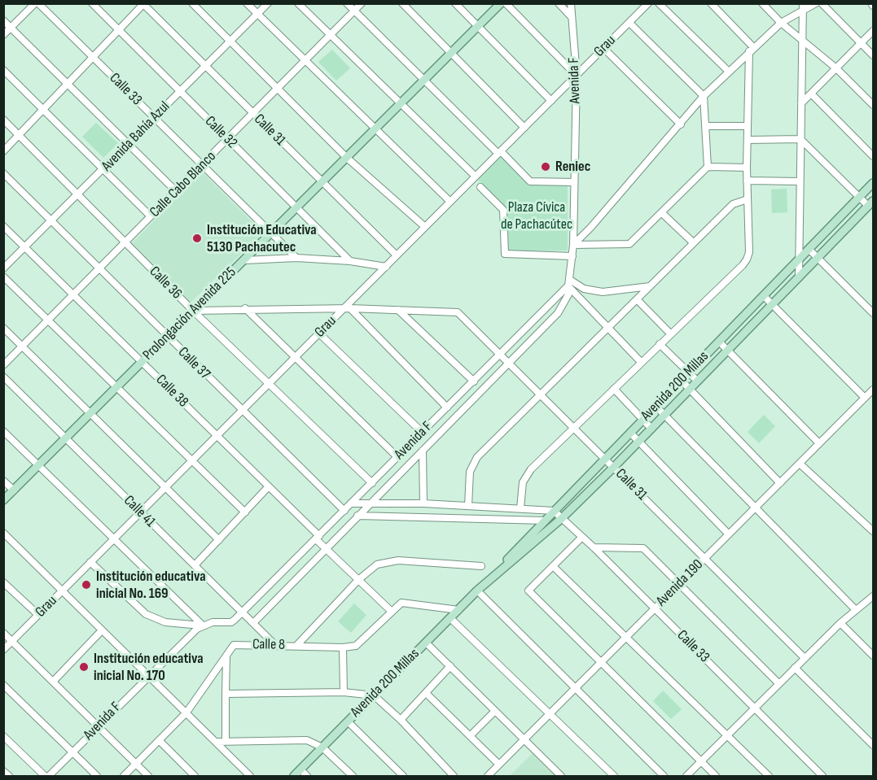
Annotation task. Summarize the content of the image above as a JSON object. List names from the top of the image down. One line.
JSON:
{"streets":{"main road":["Prolongación Avenida 225","Avenida 200 Millas"],"street":["Grau","Avenida F","Calle 33","Calle 31","Calle 32","Avenida Bahía Azul","Calle Cabo Blanco","Calle 36","Calle 37","Calle 38","Calle 41","Avenida 190","Calle 8"]},"crossings":[["Grau","Avenida F"],["Grau","Calle 31"],["Grau","Calle 36"],["Grau","Calle 37"],["Grau","Calle 38"],["Grau","Calle 41"],["Avenida F","Calle 31"],["Avenida F","Calle 36"],["Avenida F","Calle 37"],["Avenida F","Calle 38"],["Avenida F","Calle 41"],["Calle 33","Avenida Bahía Azul"],["Calle 33","Calle Cabo Blanco"],["Calle 33","Prolongación Avenida 225"],["Calle 33","Avenida 200 Millas"],["Calle 33","Avenida 190"],["Calle 31","Avenida Bahía Azul"],["Calle 31","Calle Cabo Blanco"],["Calle 31","Prolongación Avenida 225"],["Calle 31","Avenida 200 Millas"],["Calle 31","Avenida 190"],["Calle 32","Avenida Bahía Azul"],["Calle 32","Calle Cabo Blanco"],["Calle 32","Prolongación Avenida 225"],["Avenida Bahía Azul","Calle 36"],["Avenida Bahía Azul","Calle 37"],["Avenida Bahía Azul","Calle 38"],["Calle Cabo Blanco","Calle 36"],["Calle Cabo Blanco","Calle 37"],["Calle Cabo Blanco","Calle 38"],["Calle 36","Prolongación Avenida 225"],["Prolongación Avenida 225","Calle 37"],["Prolongación Avenida 225","Calle 38"],["Prolongación Avenida 225","Calle 41"],["Avenida 200 Millas","Calle 8"],["Calle 38","Calle 8"],["Calle 41","Calle 8"]],"parks":["Plaza Cívica de Pachacútec"],"places":["Reniec","Institución Educativa 5130 Pachacutec","Institución educativa inicial No. 169","Institución educativa inicial No. 170"]}
